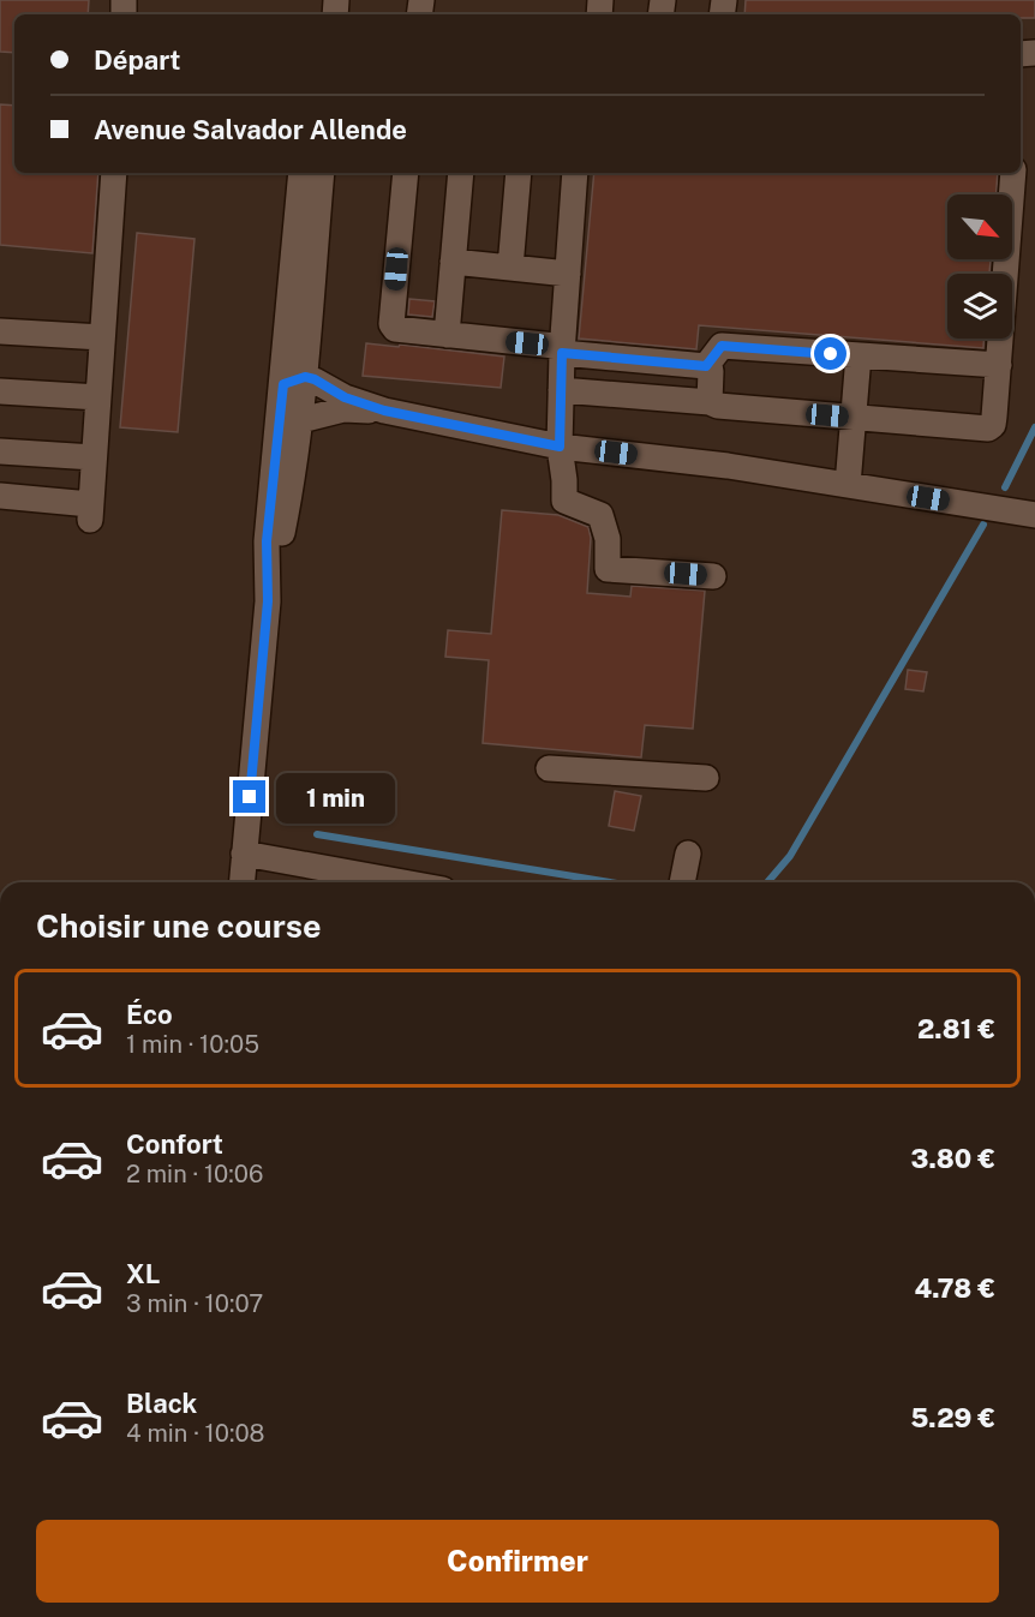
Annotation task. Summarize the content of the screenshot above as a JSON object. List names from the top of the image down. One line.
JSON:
{"north":"bottom right","page":{"banner":["Départ","Avenue Salvador Allende"],"bubble":"1 min","heading":"Choisir une course","list":[{"name":"Éco","note":"1 min · 10:05","value":"2.81 €"},{"name":"Confort","note":"2 min · 10:06","value":"3.80 €"},{"name":"XL","note":"3 min · 10:07","value":"4.78 €"},{"name":"Black","note":"4 min · 10:08","value":"5.29 €"}],"buttons":"Confirmer"}}
